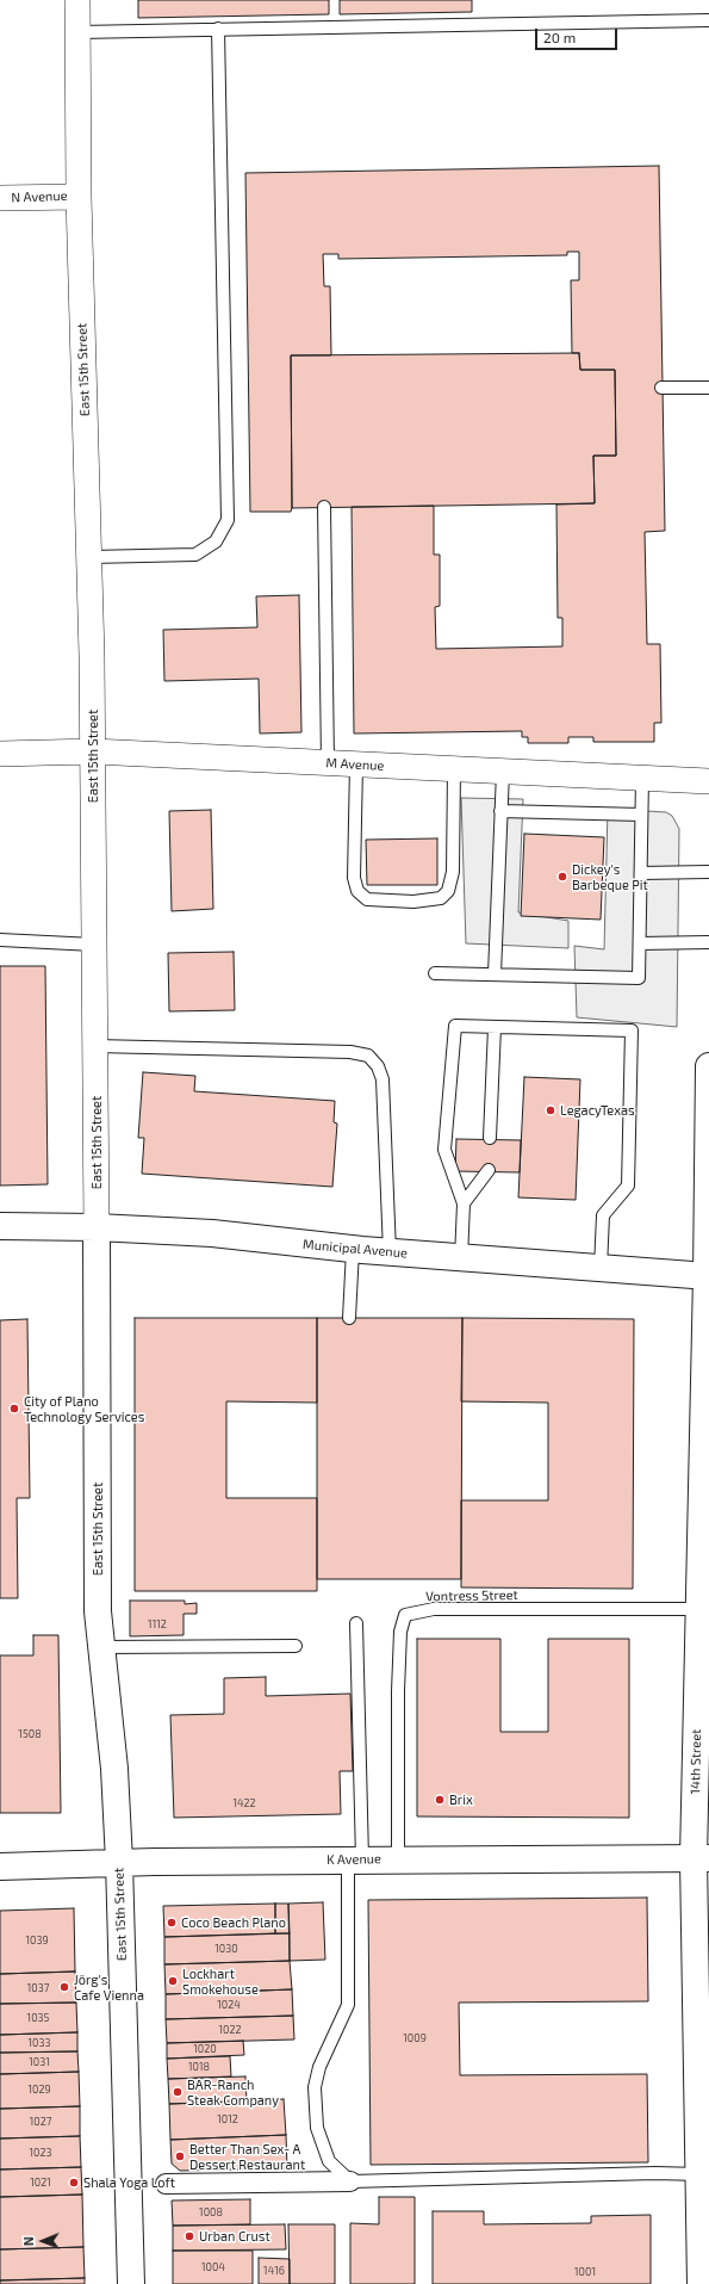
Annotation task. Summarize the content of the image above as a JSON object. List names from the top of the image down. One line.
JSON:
{"streets":{"main road":["East 15th Street","Municipal Avenue","14th Street","K Avenue"],"street":["N Avenue","M Avenue"],"lane":["Vontress Street"]},"crossings":[["N Avenue","East 15th Street"],["East 15th Street","M Avenue"],["East 15th Street","Municipal Avenue"],["East 15th Street","K Avenue"],["Municipal Avenue","14th Street"],["Vontress Street","14th Street"],["Vontress Street","K Avenue"],["14th Street","K Avenue"]],"places":["Dickey's Barbeque Pit","LegacyTexas","City of Plano Technology Services","Brix","Coco Beach Plano","Lockhart Smokehouse","Jörg's Cafe Vienna","BAR-Ranch Steak Company","Better Than Sex- A Dessert Restaurant","Shala Yoga Loft","Urban Crust"],"house_numbers":["1112","1508","1422","1039","1030","1037","1024","1035","1022","1009","1033","1020","1031","1018","1029","1012","1027","1023","1021","1008","1004","1416","1001"],"scale_bar":"20 m","north":"left"}
